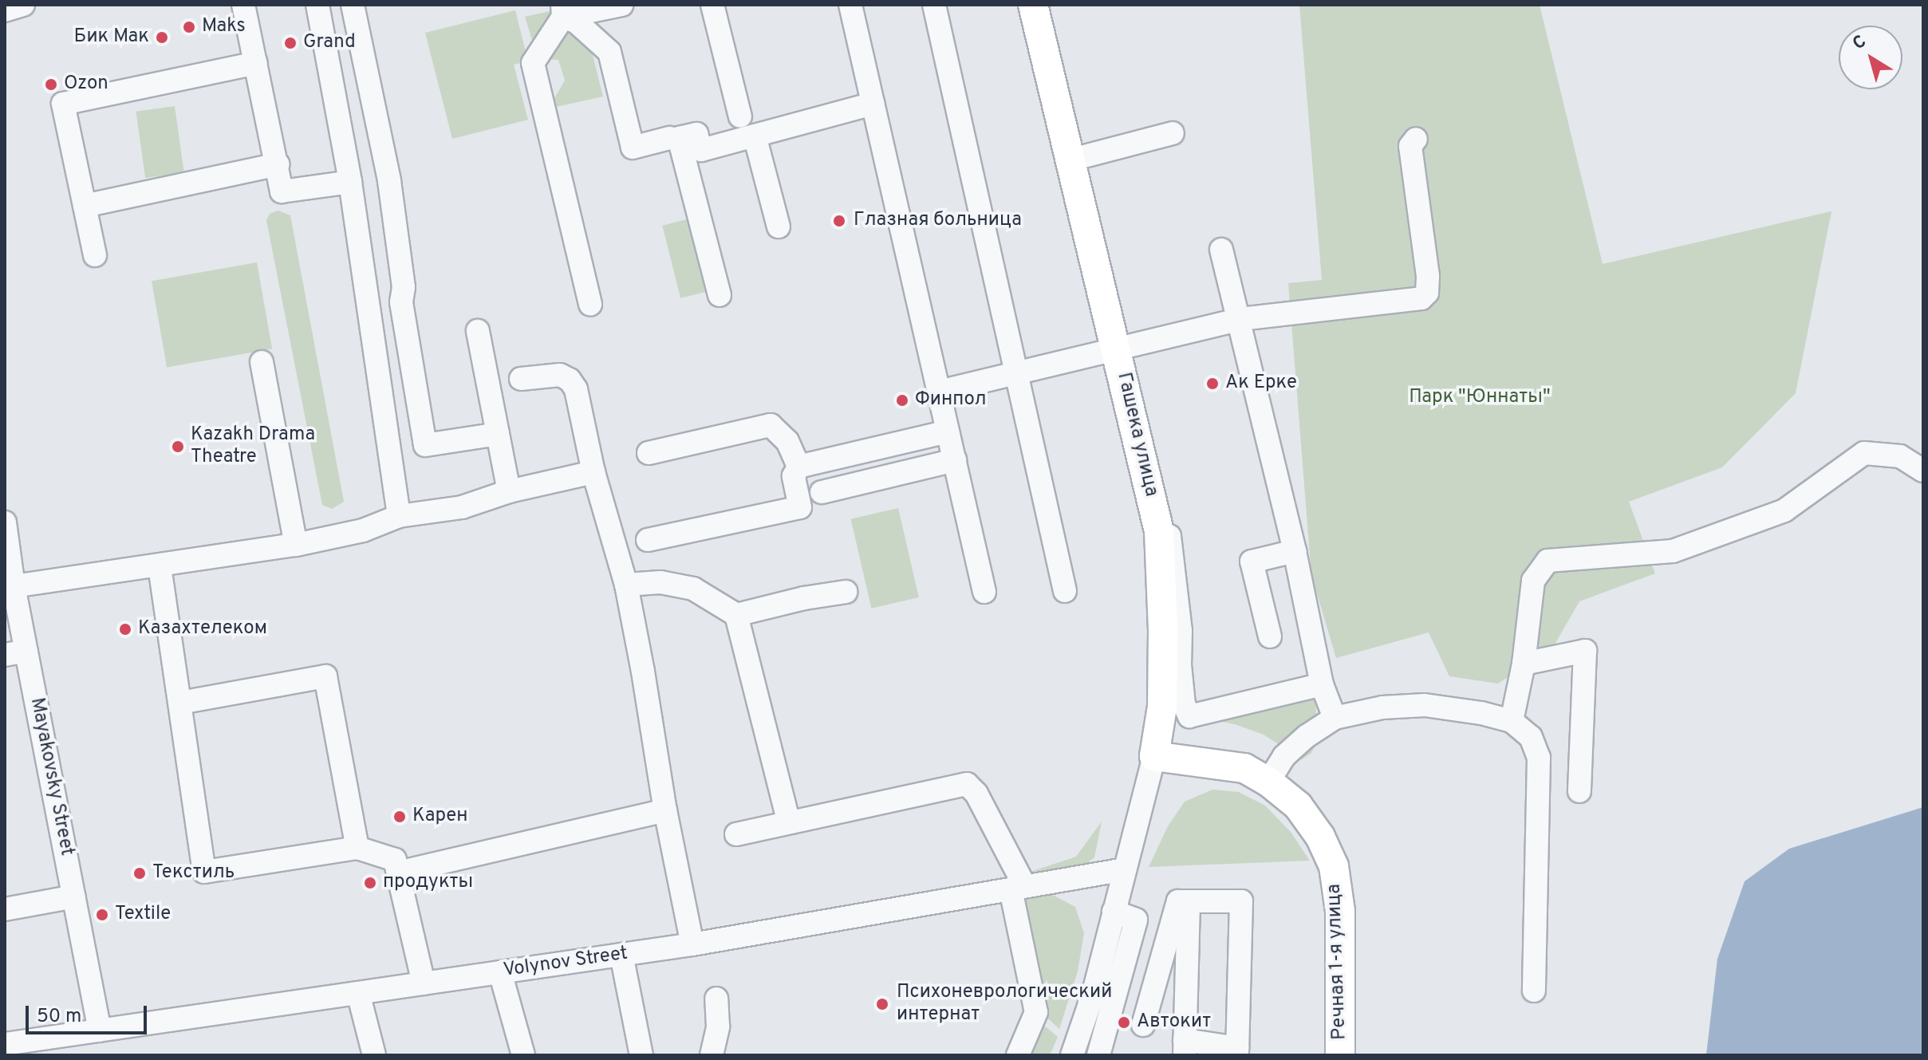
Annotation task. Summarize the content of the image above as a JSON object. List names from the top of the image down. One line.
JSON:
{"streets":{"main road":["Гашека улица","Речная 1-я улица"],"street":["Mayakovsky Street","Volynov Street"]},"crossings":[["Гашека улица","Речная 1-я улица"],["Гашека улица","Volynov Street"],["Mayakovsky Street","Volynov Street"]],"parks":["Парк \"Юннаты\""],"places":["Maks","Бик Мак","Grand","Ozon","Глазная больница","Ак Ерке","Финпол","Kazakh Drama Theatre","Казахтелеком","Карен","Текстиль","продукты","Textile","Психоневрологический интернат","Автокит"],"scale_bar":"50 m","north":"top left"}
